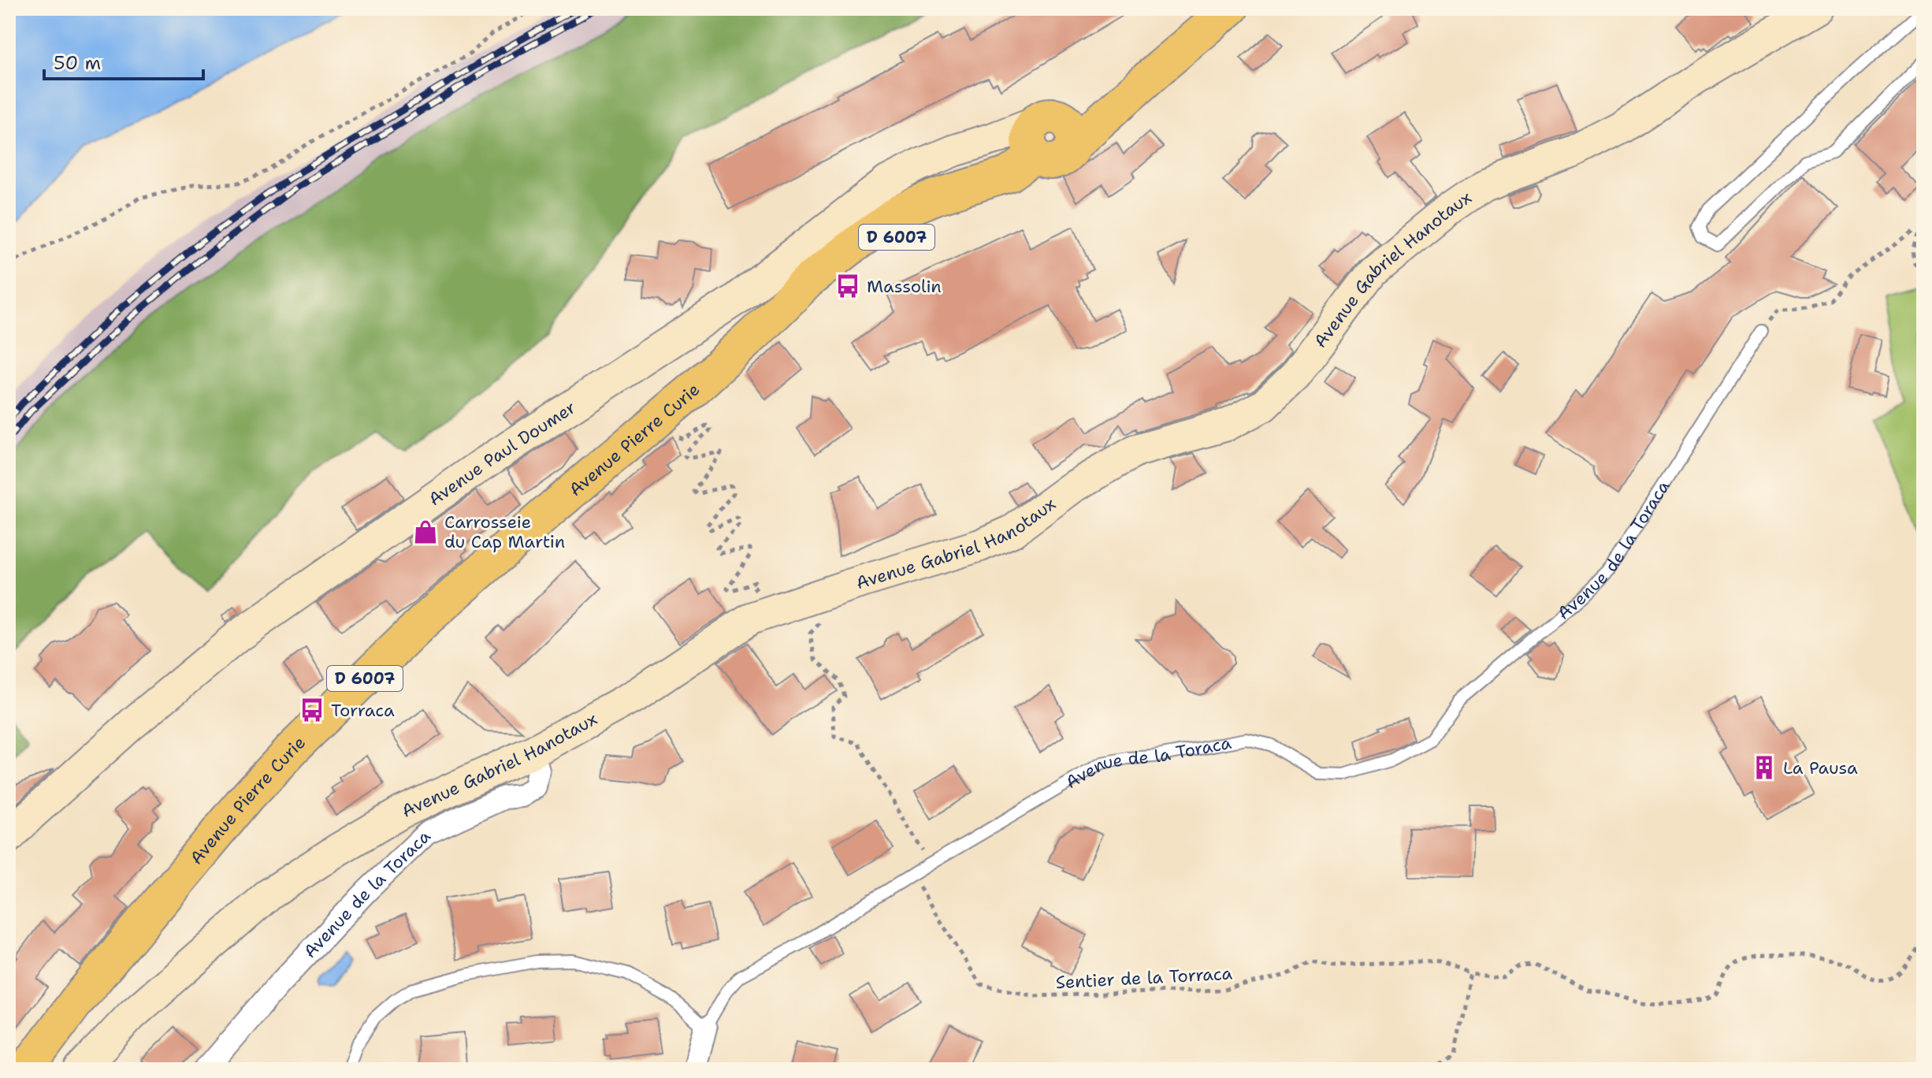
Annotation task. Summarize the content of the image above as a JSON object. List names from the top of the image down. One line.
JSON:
{"streets":{"main road":["D 6007","Avenue Gabriel Hanotaux","Avenue Pierre Curie","Avenue Paul Doumer"],"street":["Avenue de la Toraca"],"path":["Sentier de la Torraca"]},"crossings":[["D 6007","Avenue Pierre Curie"],["D 6007","Avenue Paul Doumer"],["Avenue Gabriel Hanotaux","Avenue de la Toraca"],["Avenue Pierre Curie","Avenue Paul Doumer"],["Avenue de la Toraca","Sentier de la Torraca"]],"places":{"bus stop":["Massolin","Torraca"],"shop":["Carrosseie du Cap Martin"],"building":["La Pausa"]},"scale_bar":"50 m"}
